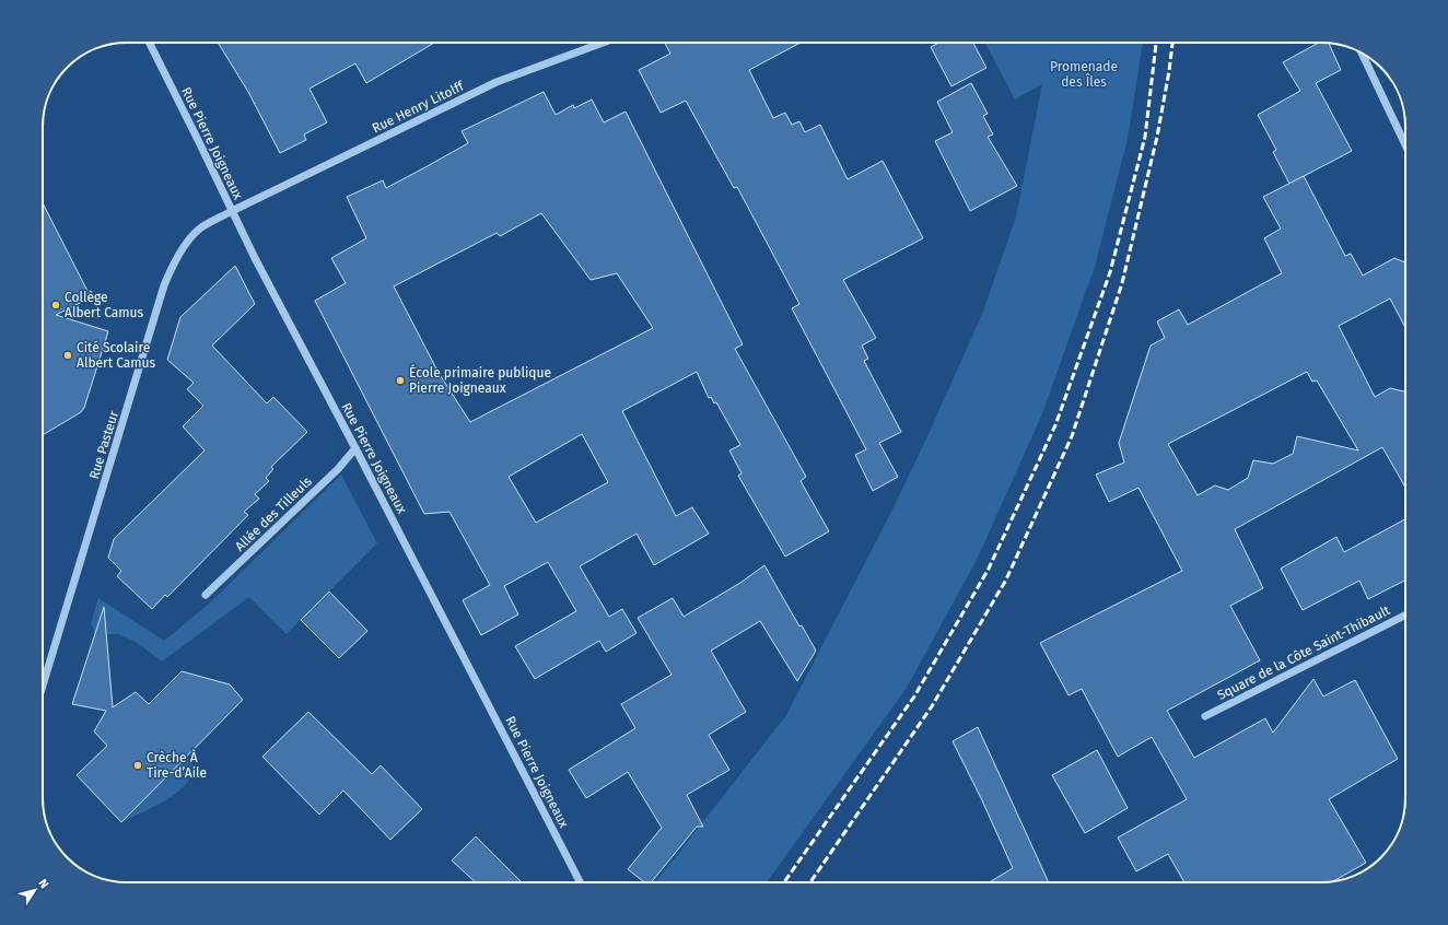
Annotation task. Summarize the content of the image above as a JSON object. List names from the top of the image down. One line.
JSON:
{"streets":{"street":["Rue Henry Litolff","Rue Pierre Joigneaux","Rue Pasteur","Allée des Tilleuls","Square de la Côte Saint-Thibault"]},"crossings":[["Rue Henry Litolff","Rue Pierre Joigneaux"],["Rue Henry Litolff","Rue Pasteur"],["Rue Pierre Joigneaux","Rue Pasteur"],["Rue Pierre Joigneaux","Allée des Tilleuls"]],"parks":["Promenade des Îles"],"places":["Collège Albert Camus","Cité Scolaire Albert Camus","École primaire publique Pierre Joigneaux","Crèche À Tire-d’Aile"],"north":"top right"}
